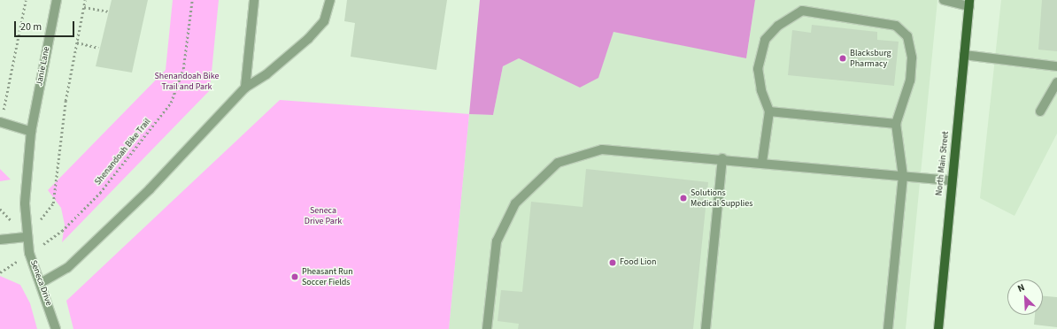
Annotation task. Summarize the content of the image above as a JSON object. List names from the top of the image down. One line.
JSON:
{"streets":{"main road":["North Main Street"],"street":["Janie Lane","Seneca Drive"],"path":["Shenandoah Bike Trail"]},"crossings":[["Janie Lane","Seneca Drive"],["Shenandoah Bike Trail","Seneca Drive"]],"parks":["Shenandoah Bike Trail and Park","Seneca Drive Park"],"places":["Blacksburg Pharmacy","Solutions Medical Supplies","Food Lion","Pheasant Run Soccer Fields"],"scale_bar":"20 m","north":"top left"}
